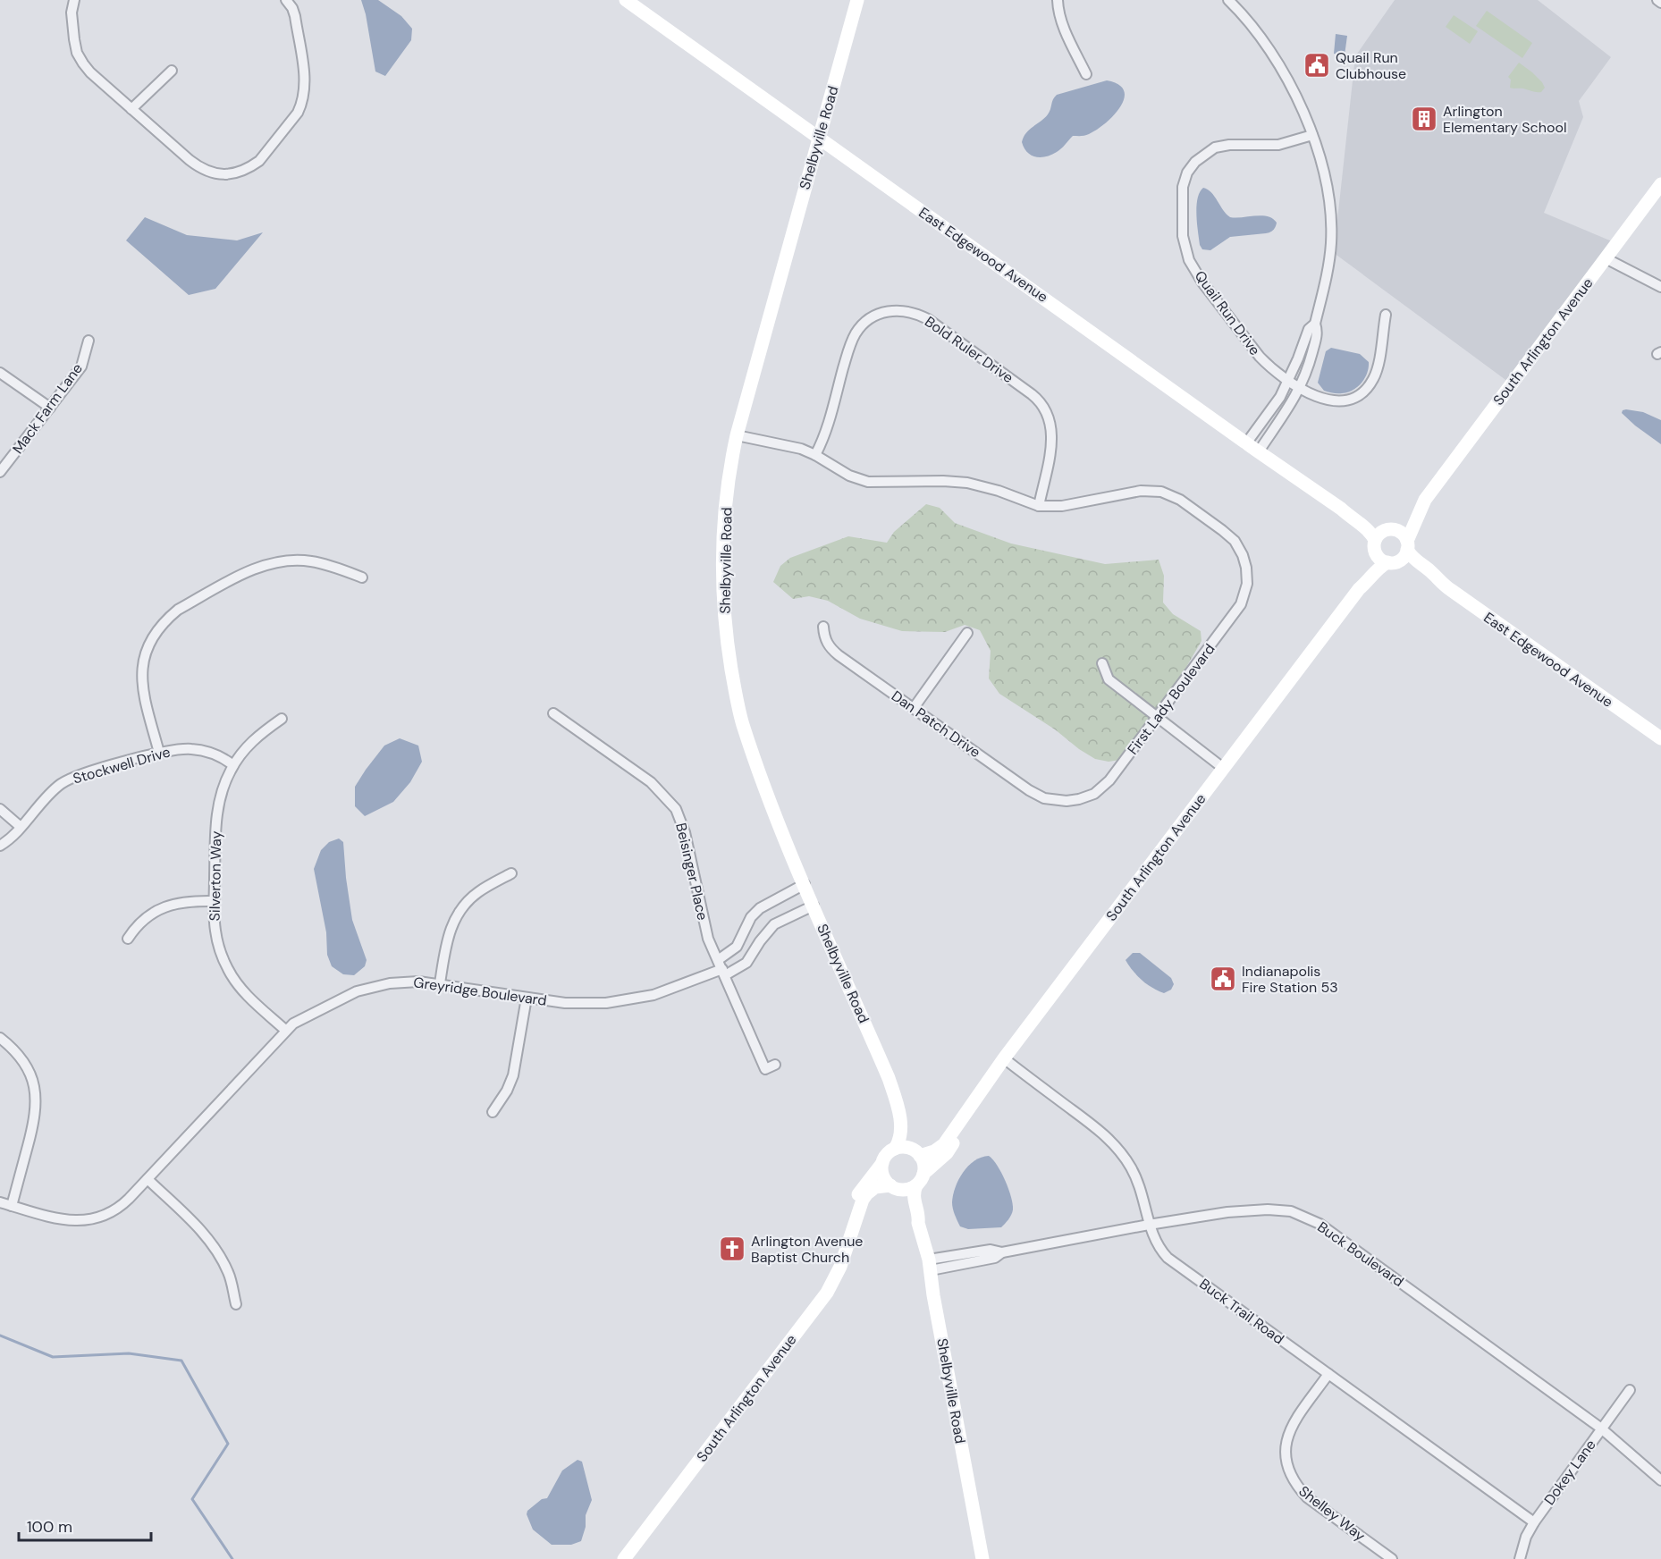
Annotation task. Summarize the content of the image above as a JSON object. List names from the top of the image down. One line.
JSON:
{"streets":{"main road":["Shelbyville Road","East Edgewood Avenue","South Arlington Avenue"],"street":["Quail Run Drive","Bold Ruler Drive","Mack Farm Lane","First Lady Boulevard","Dan Patch Drive","Stockwell Drive","Beisinger Place","Silverton Way","Greyridge Boulevard","Buck Boulevard","Buck Trail Road","Dokey Lane","Shelley Way"]},"crossings":[["Shelbyville Road","East Edgewood Avenue"],["Shelbyville Road","Greyridge Boulevard"],["Shelbyville Road","Buck Boulevard"],["South Arlington Avenue","Buck Trail Road"],["Bold Ruler Drive","First Lady Boulevard"],["First Lady Boulevard","Dan Patch Drive"],["Stockwell Drive","Silverton Way"],["Beisinger Place","Greyridge Boulevard"],["Silverton Way","Greyridge Boulevard"],["Buck Boulevard","Buck Trail Road"],["Buck Boulevard","Dokey Lane"],["Buck Trail Road","Dokey Lane"],["Buck Trail Road","Shelley Way"]],"places":{"public building":["Quail Run Clubhouse","Indianapolis Fire Station 53"],"building":["Arlington Elementary School"],"church":["Arlington Avenue Baptist Church"]},"scale_bar":"100 m"}
